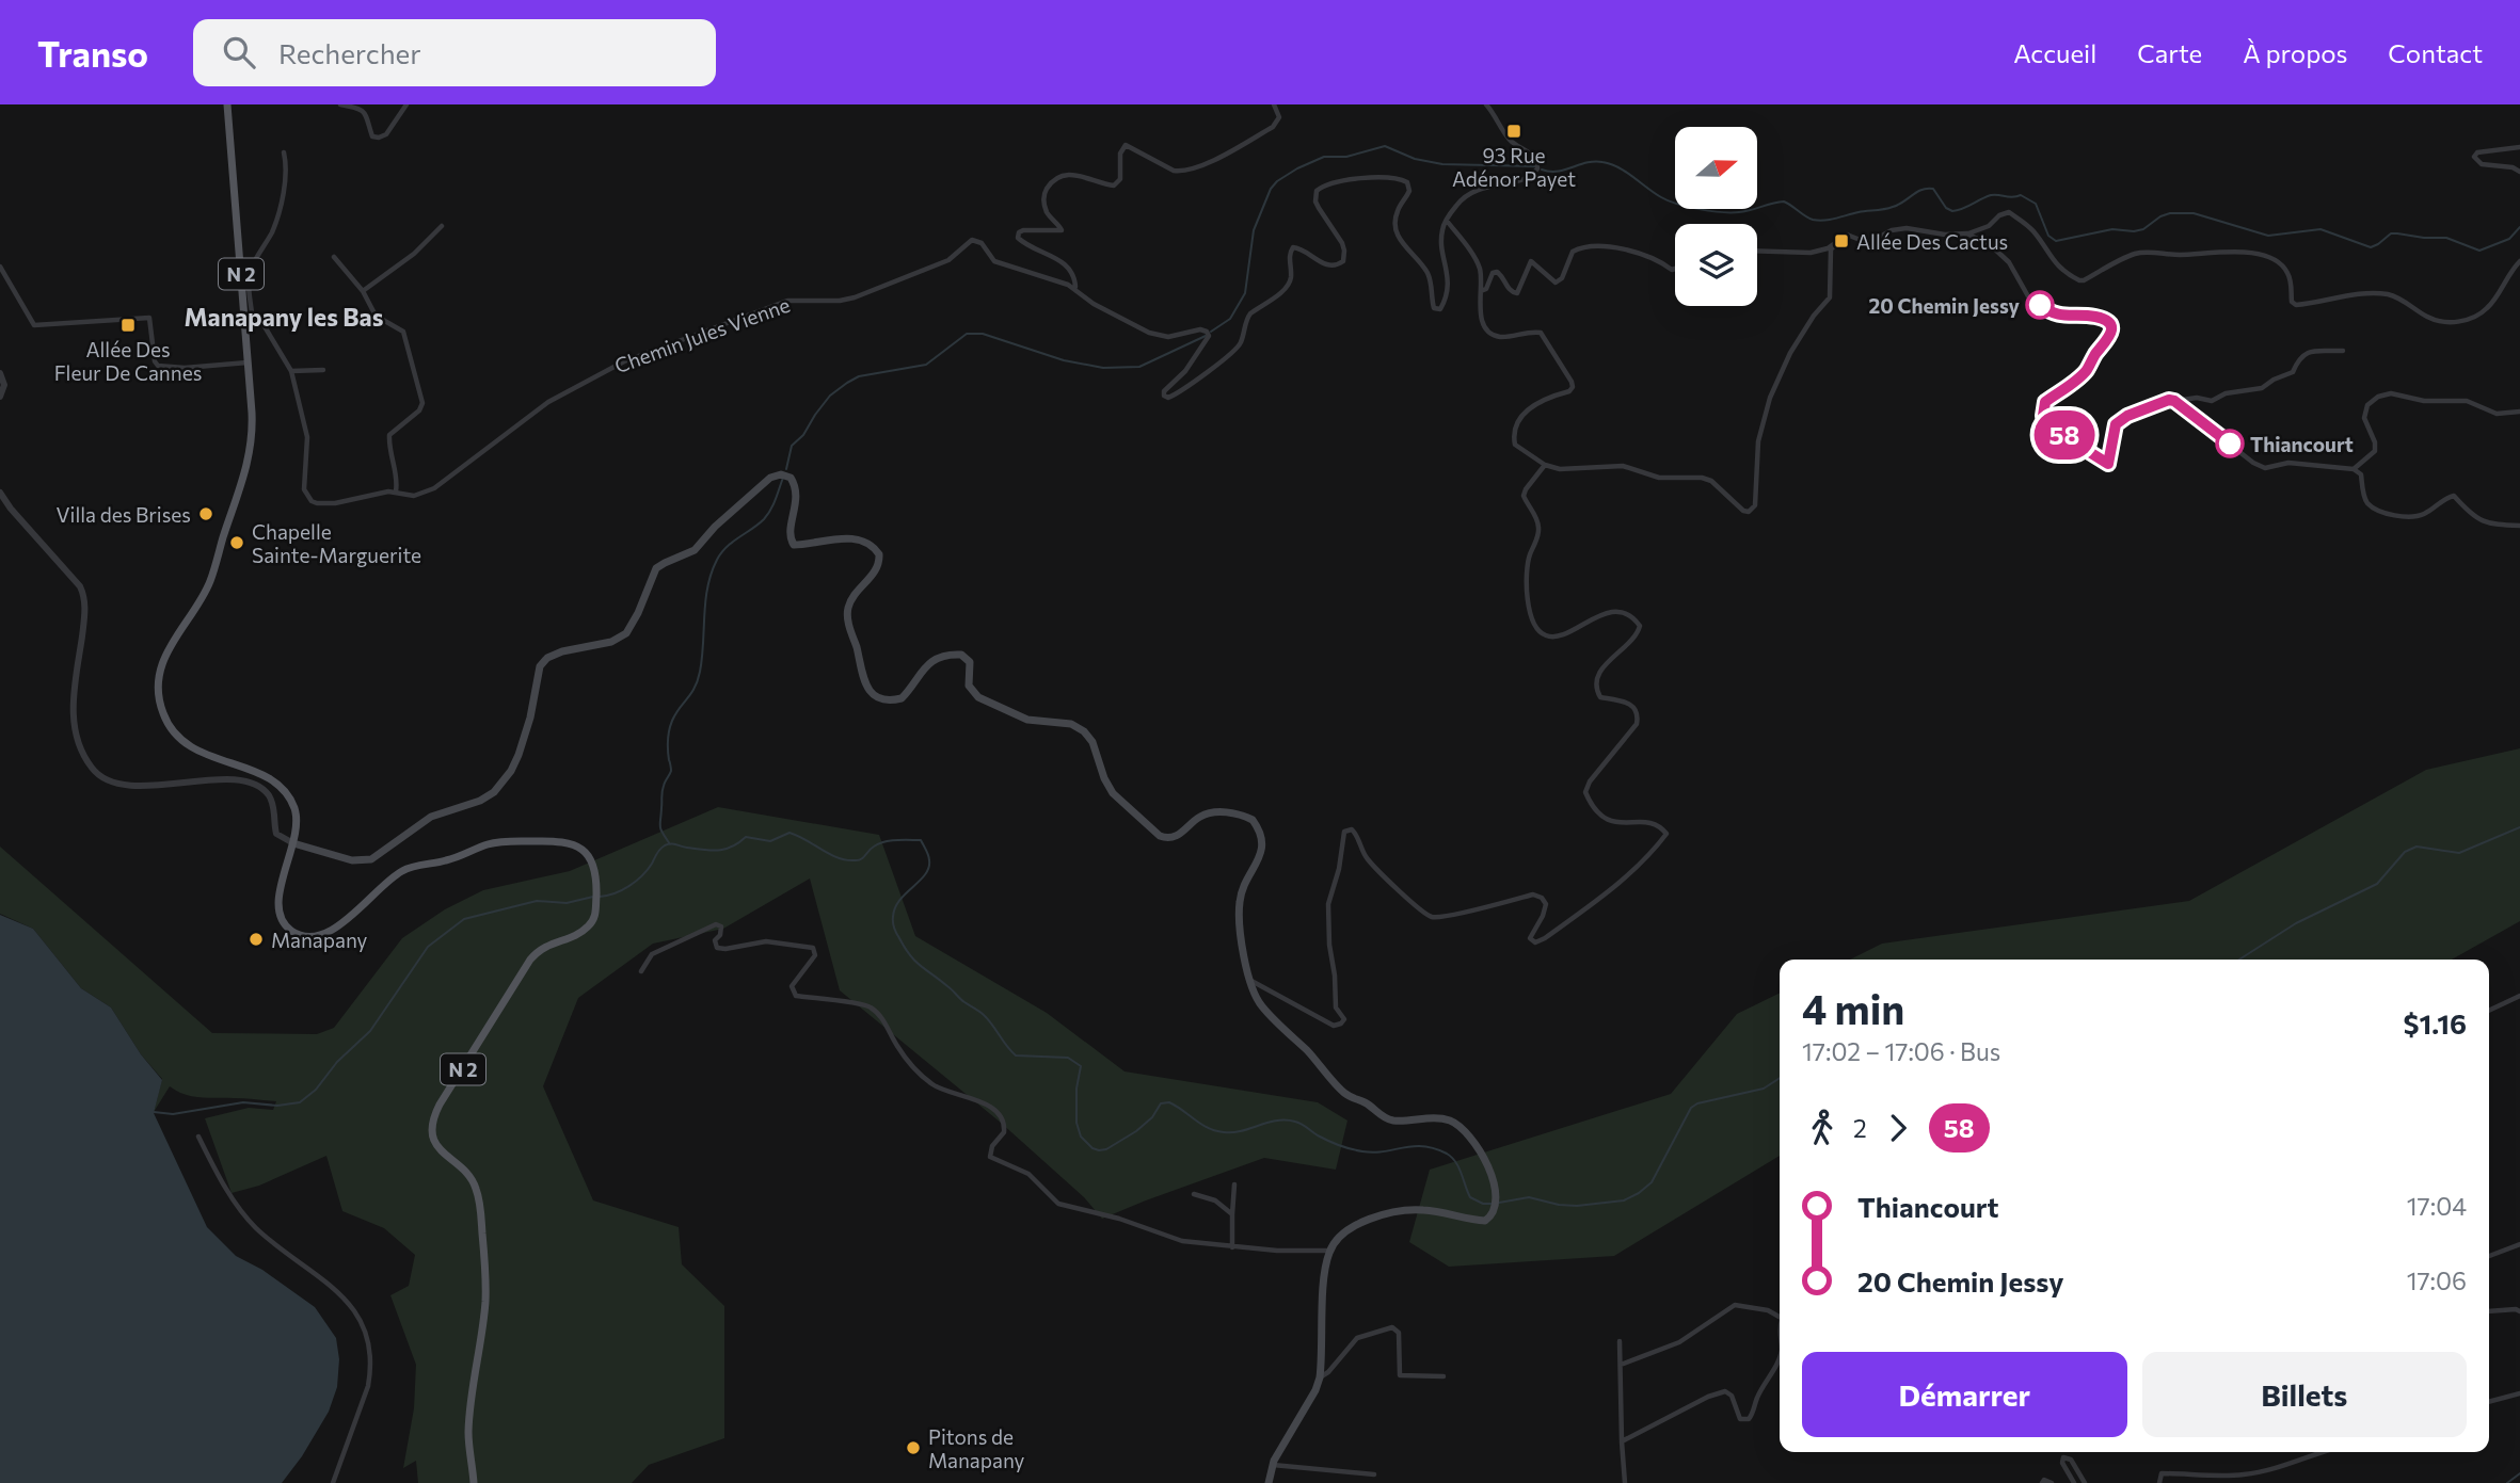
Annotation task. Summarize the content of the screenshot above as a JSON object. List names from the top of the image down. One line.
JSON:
{"streets":{"main road":["N 2"],"street":["Chemin Jules Vienne"]},"crossings":[["N 2","Chemin Jules Vienne"]],"districts":["Manapany les Bas"],"places":{"transit":["93 Rue Adénor Payet","Allée Des Cactus","Allée Des Fleur De Cannes"],"other":["20 Chemin Jessy","Thiancourt","Villa des Brises","Chapelle Sainte-Marguerite","Manapany","Pitons de Manapany"]},"lines":["bus line 58"],"north":"right","page":{"header":"Transo","search":"Rechercher","nav":["Accueil","Carte","À propos","Contact"],"on_map":"58","heading":["4 min","17:02 – 17:06 · Bus","$1.16"],"legs":["2","58"],"list":[{"name":"Thiancourt","value":"17:04"},{"name":"20 Chemin Jessy","value":"17:06"}],"buttons":["Démarrer","Billets"]}}
